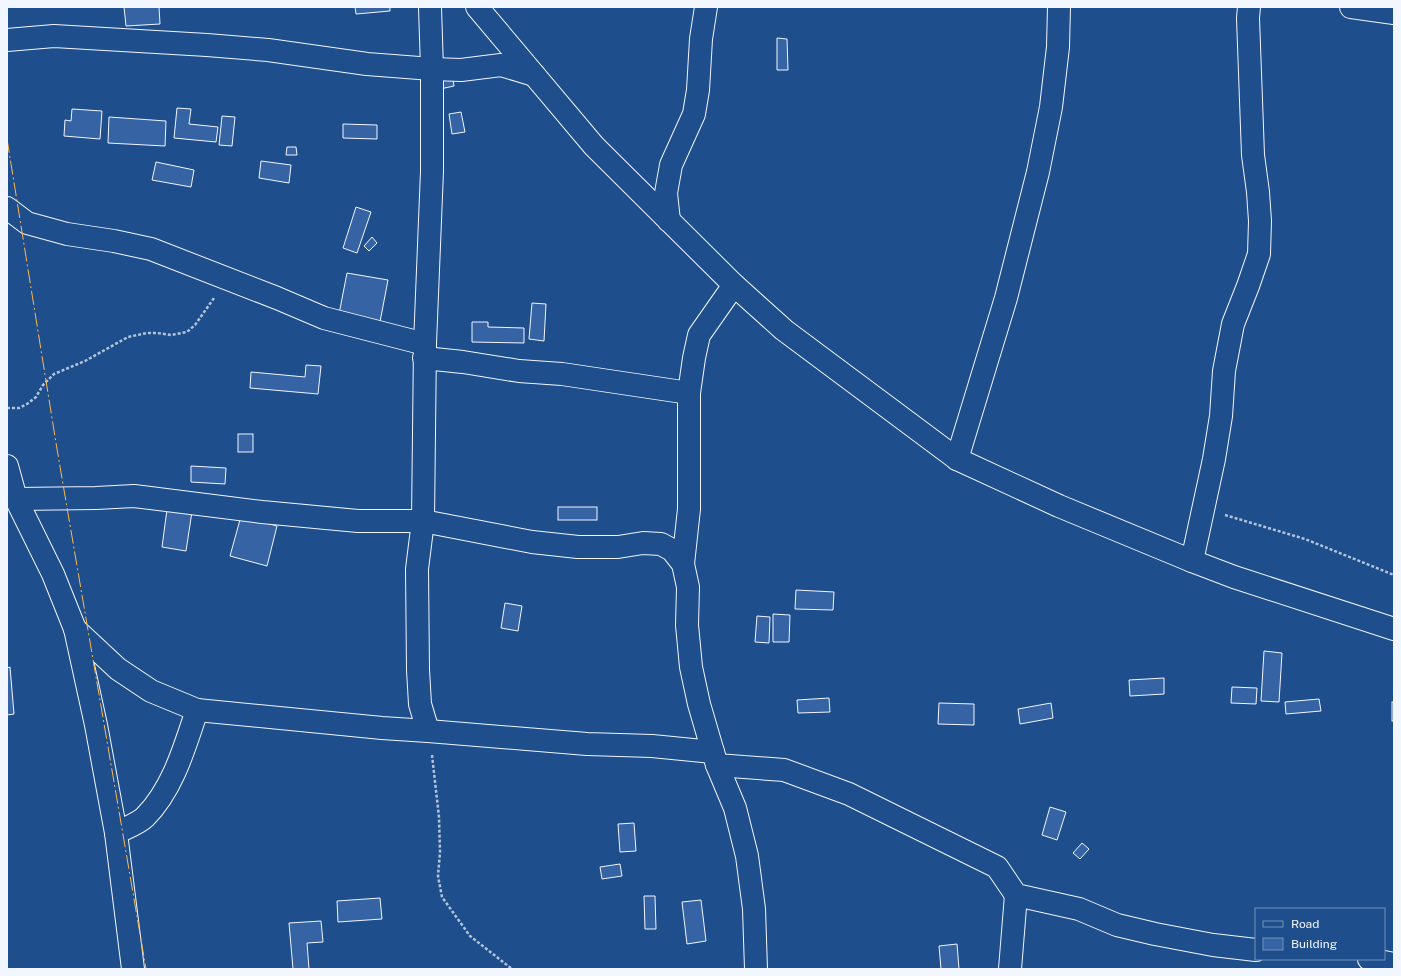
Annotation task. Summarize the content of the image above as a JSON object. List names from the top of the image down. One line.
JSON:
{"legend":["Road","Building"]}
